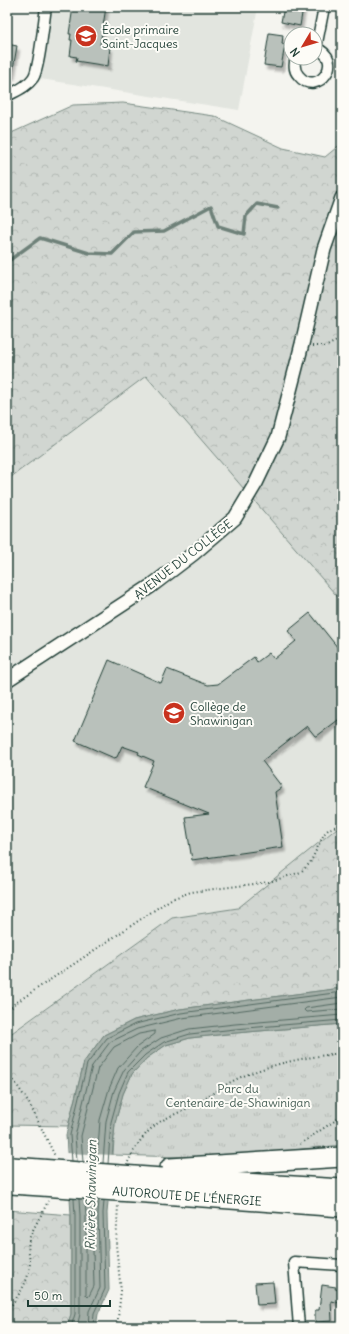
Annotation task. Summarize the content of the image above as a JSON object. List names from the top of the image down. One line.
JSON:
{"streets":{"highway":["AUTOROUTE DE L'ÉNERGIE"],"street":["AVENUE DU COLLÈGE"]},"water":["Rivière Shawinigan"],"parks":["Parc du Centenaire-de-Shawinigan"],"places":{"school or university":["École primaire Saint-Jacques","Collège de Shawinigan"]},"scale_bar":"50 m","north":"bottom left"}
